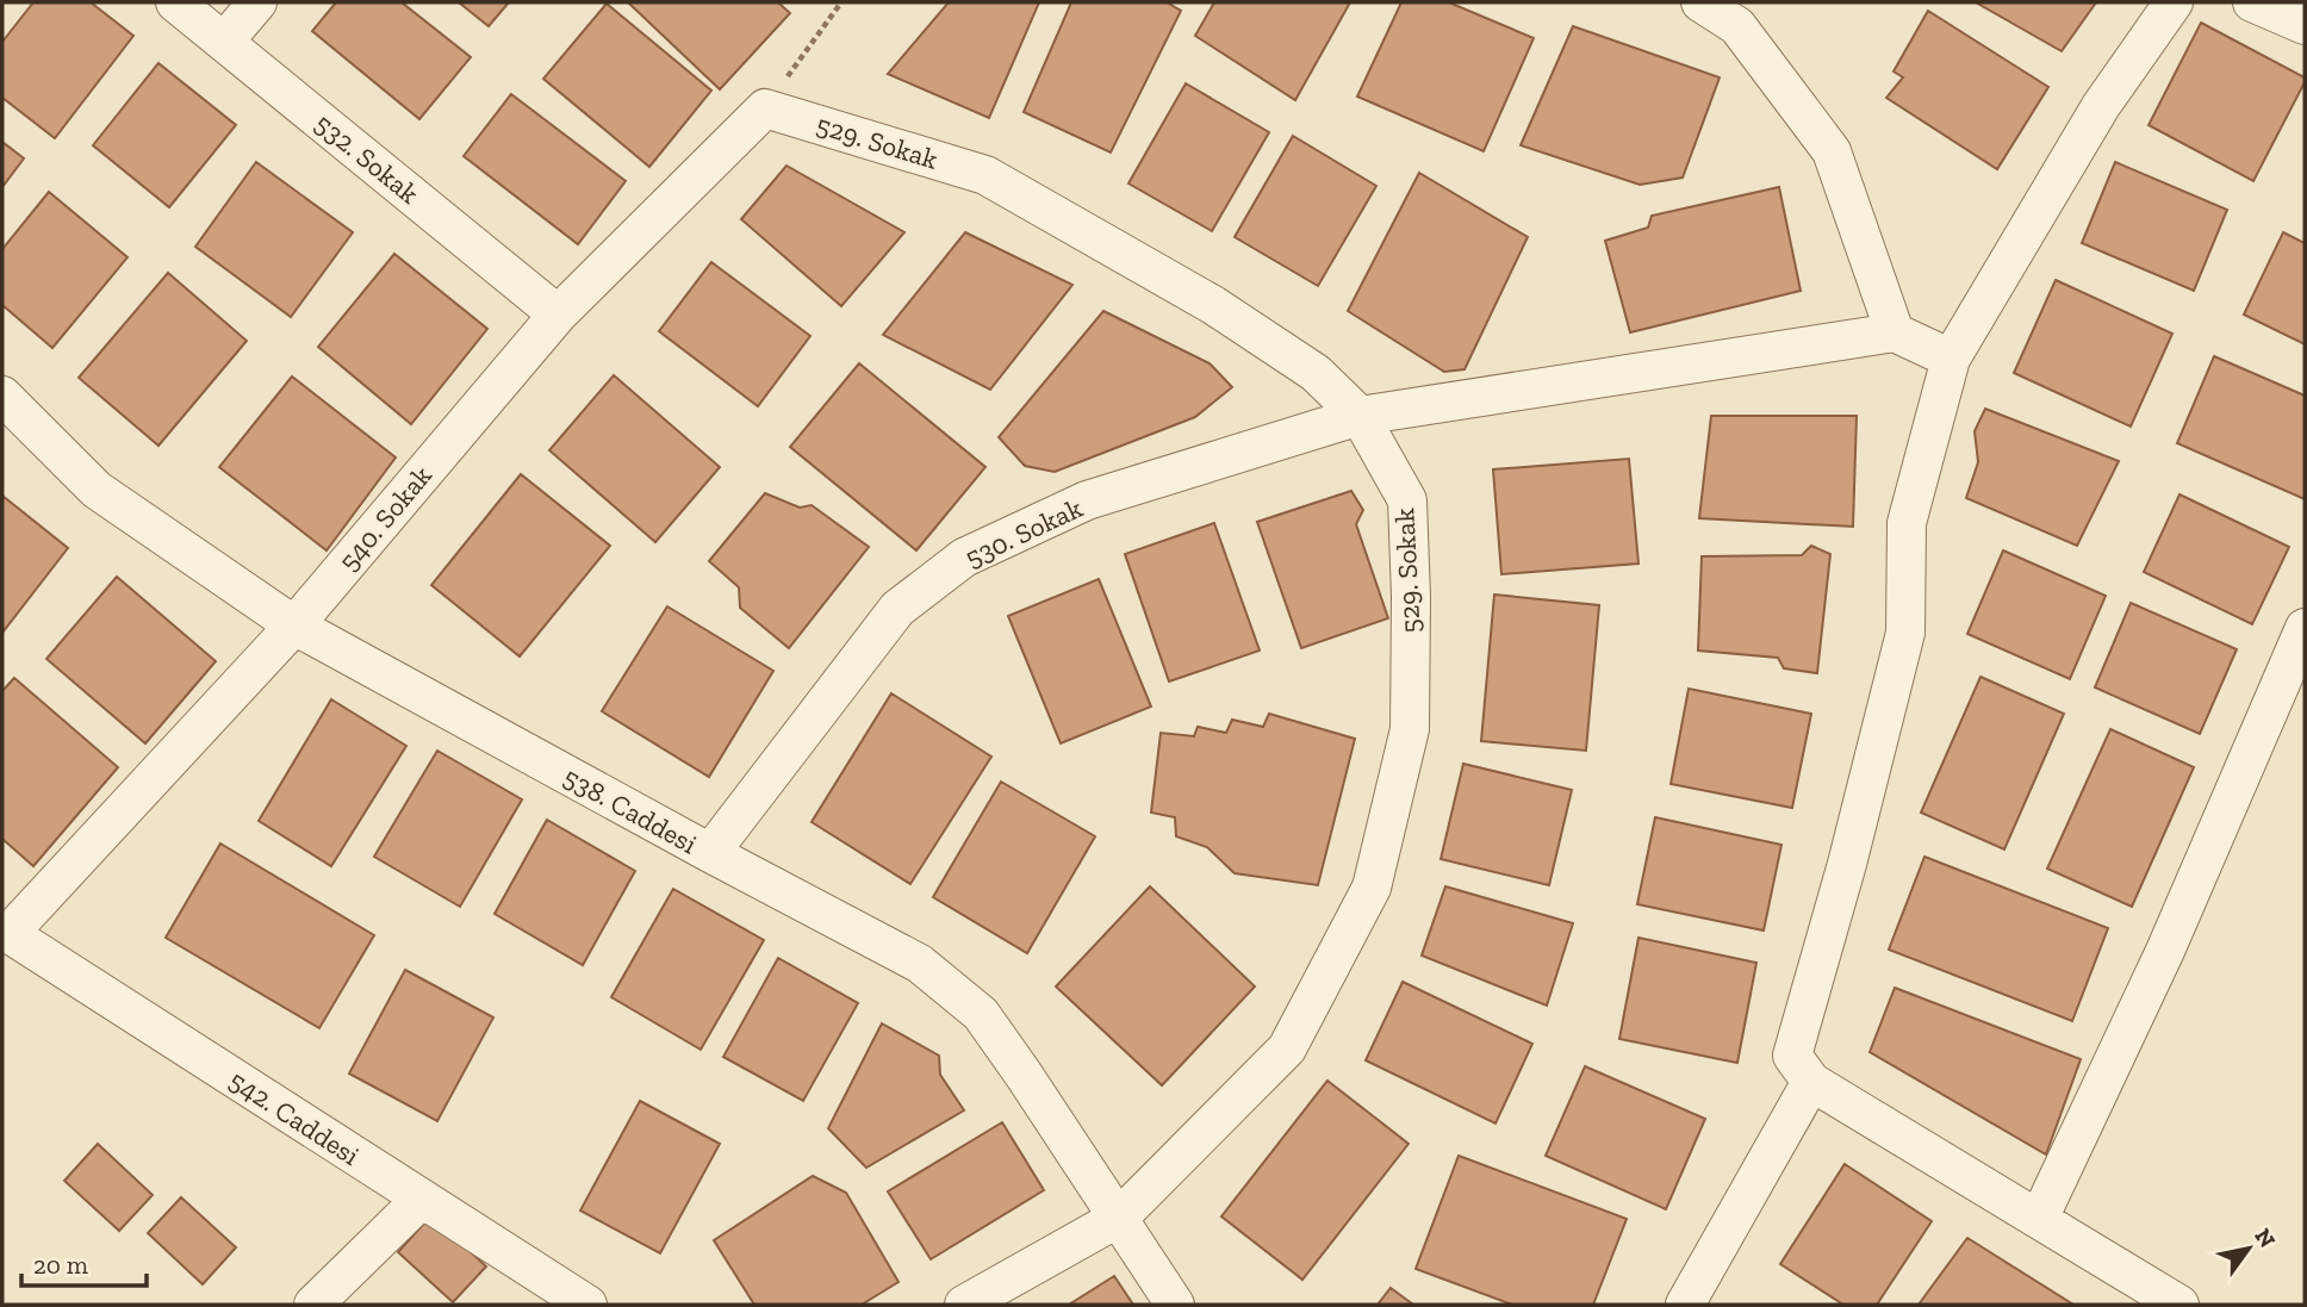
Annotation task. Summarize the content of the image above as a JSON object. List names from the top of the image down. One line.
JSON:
{"streets":{"street":["529. Sokak","532. Sokak","540. Sokak","530. Sokak","538. Caddesi","542. Caddesi"]},"crossings":[["529. Sokak","540. Sokak"],["529. Sokak","530. Sokak"],["529. Sokak","538. Caddesi"],["532. Sokak","540. Sokak"],["540. Sokak","538. Caddesi"],["540. Sokak","542. Caddesi"],["530. Sokak","538. Caddesi"]],"scale_bar":"20 m","north":"top right"}
